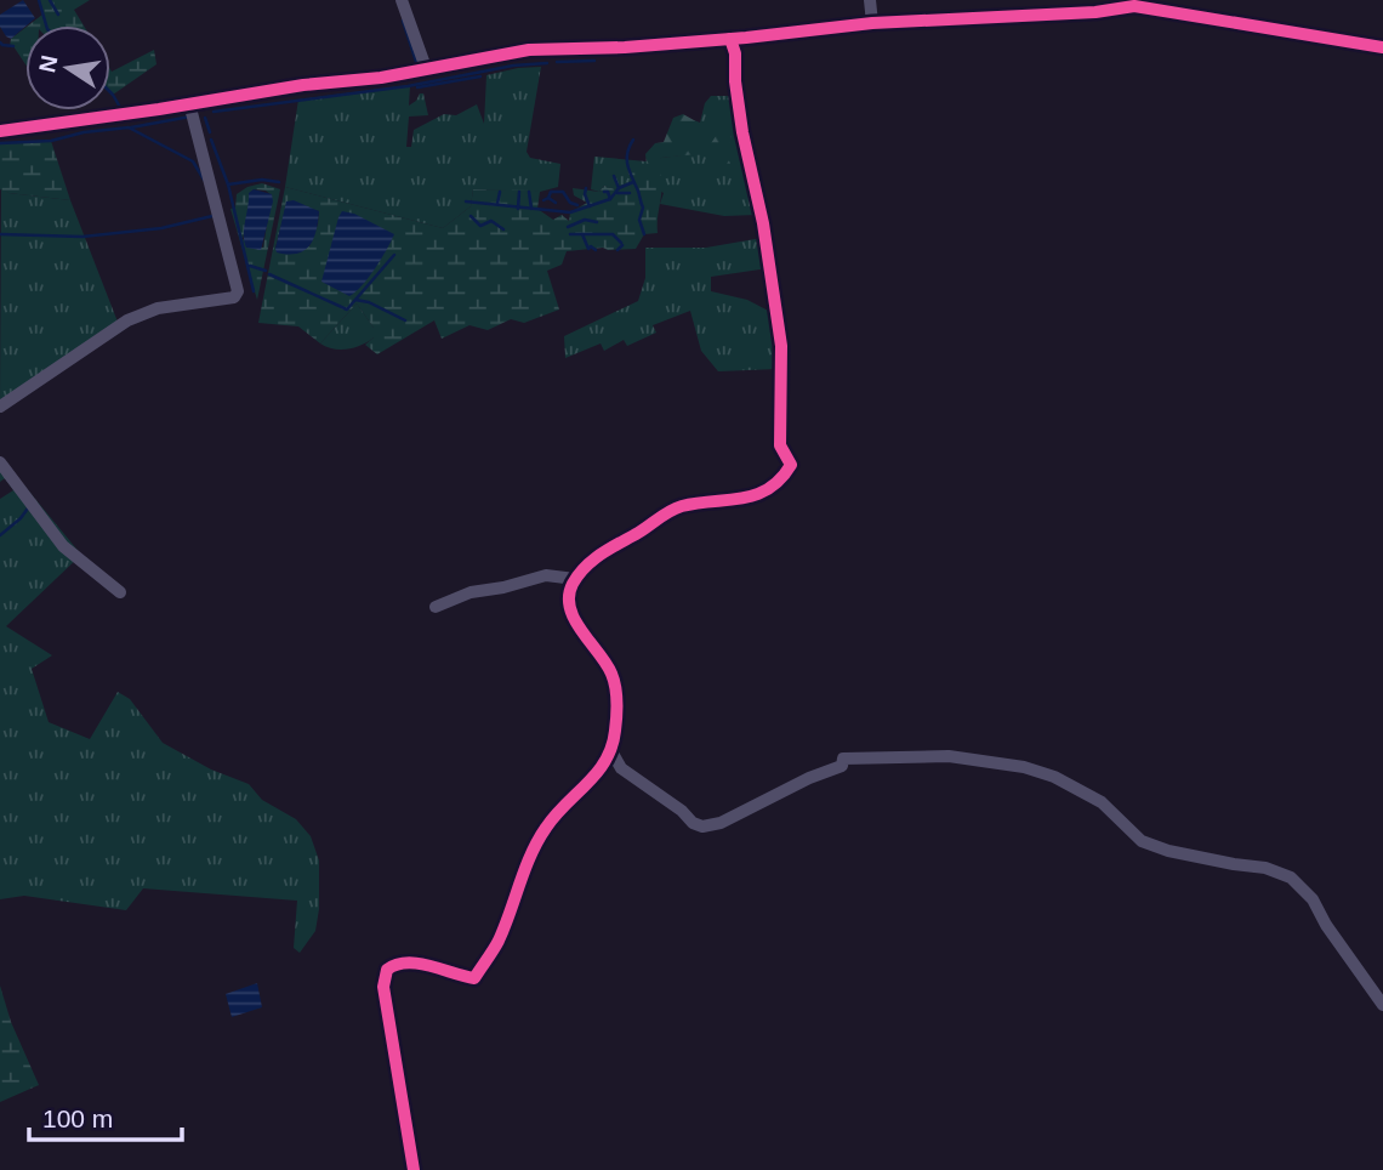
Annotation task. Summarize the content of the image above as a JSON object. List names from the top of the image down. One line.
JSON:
{"scale_bar":"100 m","north":"left"}
